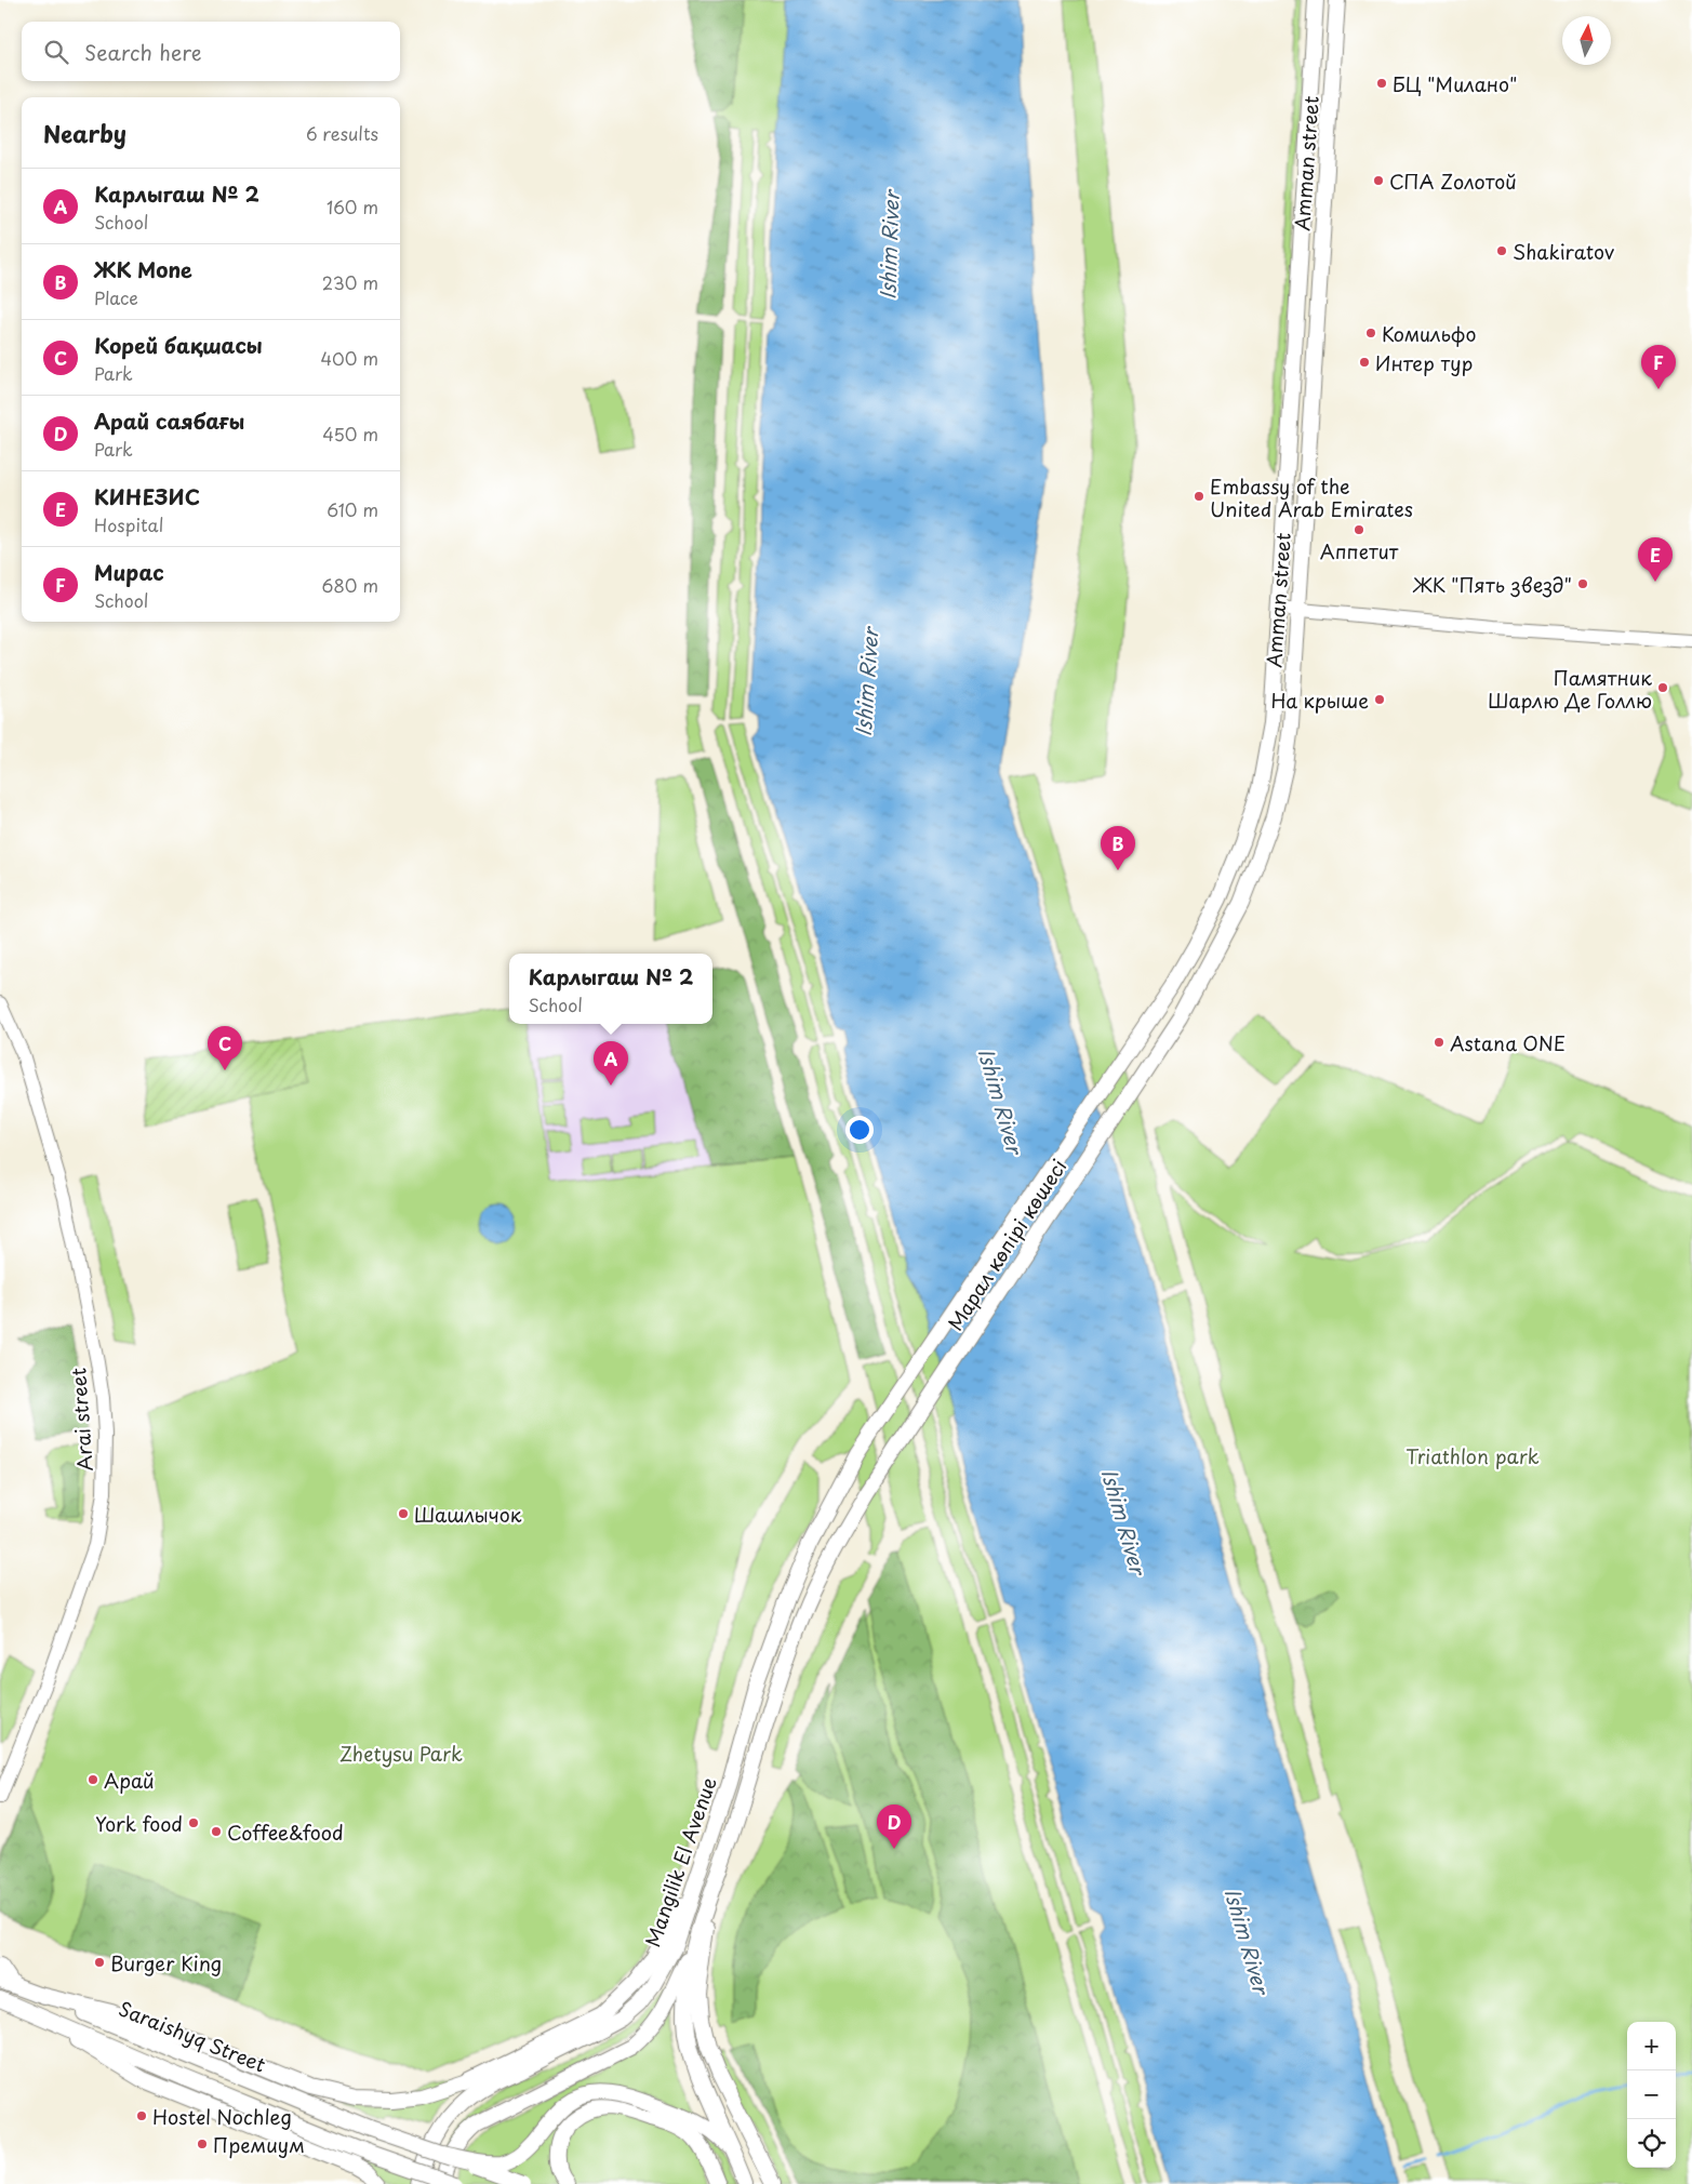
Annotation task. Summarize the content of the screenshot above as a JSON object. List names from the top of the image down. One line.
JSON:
{"streets":{"main road":["Amman street","Марал көпірі көшесі","Mangilik El Avenue","Saraishyq Street"],"street":["Arai street"]},"crossings":[["Amman street","Марал көпірі көшесі"],["Марал көпірі көшесі","Mangilik El Avenue"]],"water":["Ishim River"],"parks":["Triathlon park","Zhetysu Park"],"places":["БЦ \"Милано\"","СПА Zолотой","Shakiratov","Комильфо","Интер тур","Embassy of the United Arab Emirates","Аппетит","ЖК \"Пять звезд\"","Памятник Шарлю Де Голлю","На крыше","Astana ONE","Шашлычок","Арай","York food","Coffee&food","Burger King","Hostel Nochleg","Премиум"],"north":"top","page":{"search":"Search here","heading":["Nearby","6 results"],"list":[{"mark":"A","name":"Карлыгаш № 2","note":"School","value":"160 m"},{"mark":"B","name":"ЖК Mone","note":"Place","value":"230 m"},{"mark":"C","name":"Корей бақшасы","note":"Park","value":"400 m"},{"mark":"D","name":"Арай саябағы","note":"Park","value":"450 m"},{"mark":"E","name":"КИНЕЗИС","note":"Hospital","value":"610 m"},{"mark":"F","name":"Мирас","note":"School","value":"680 m"}],"pins":["F","E","B","C","A","D"],"popup":["Карлыгаш № 2","School"],"map_buttons":["+","−"]}}
